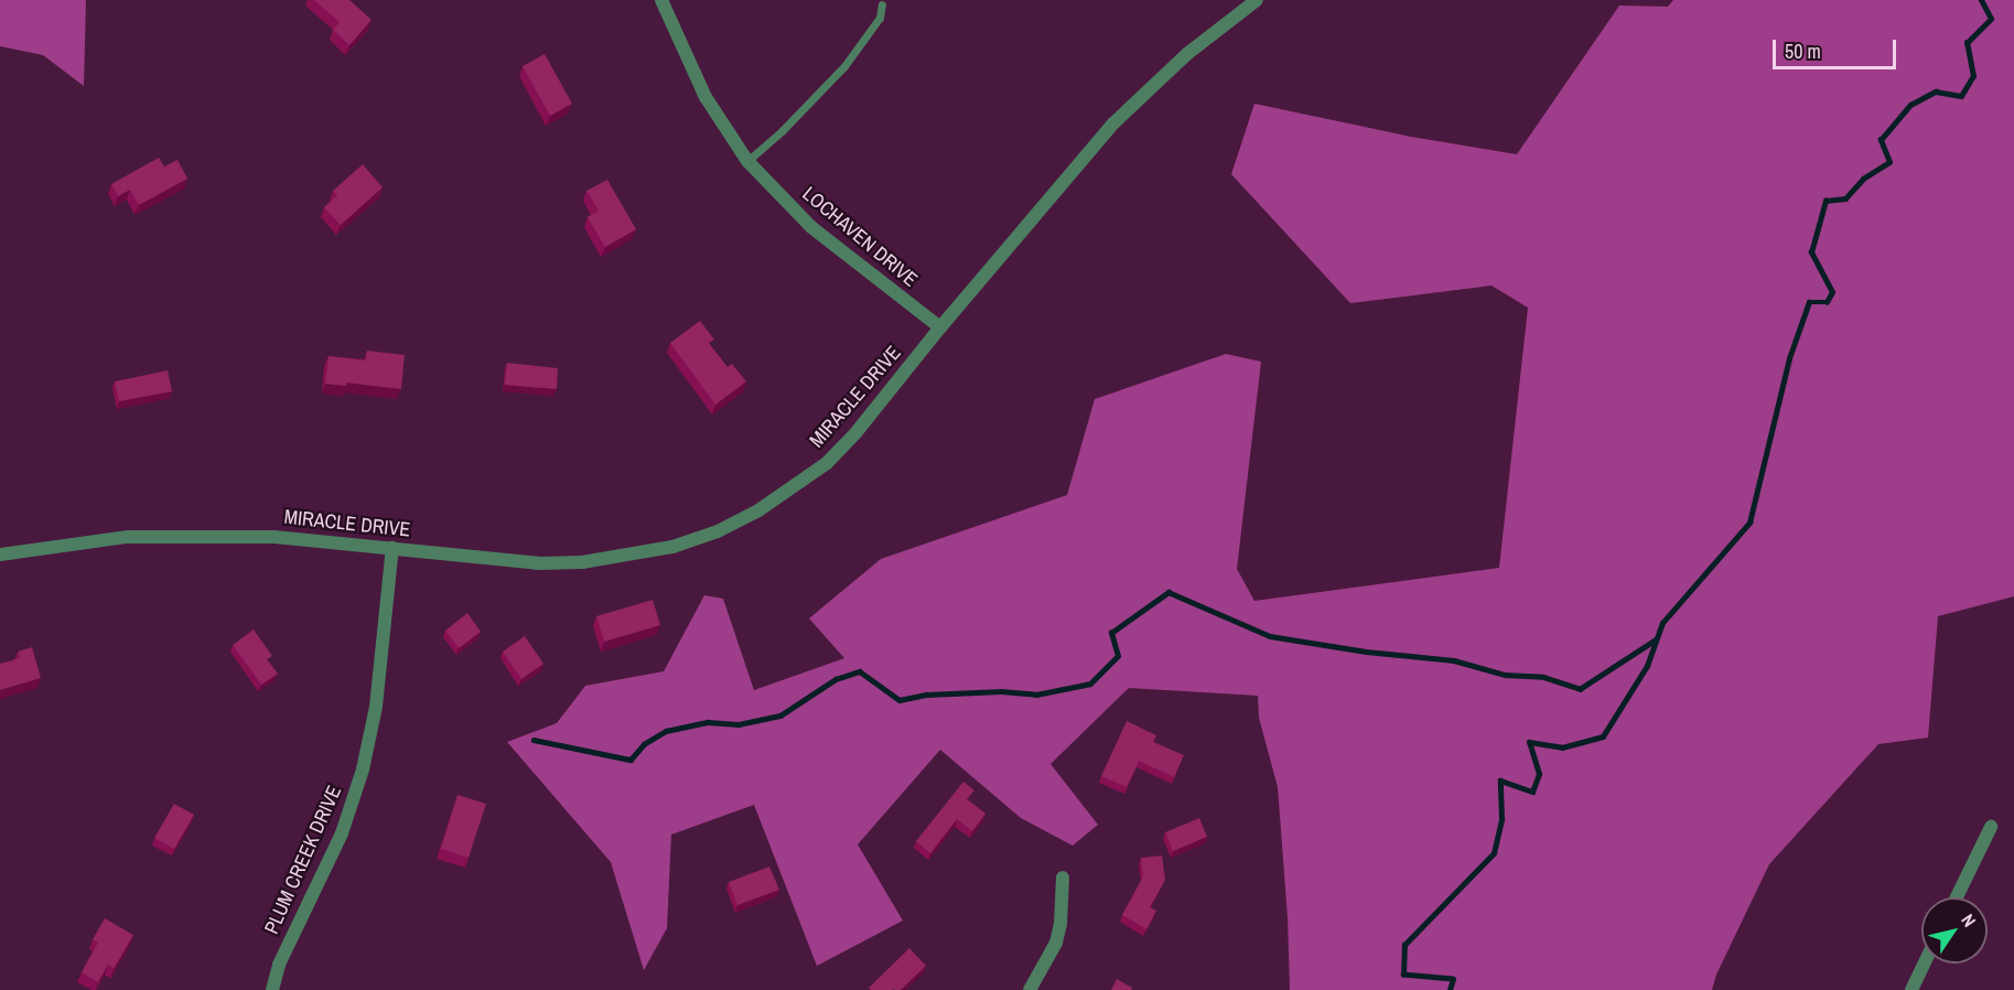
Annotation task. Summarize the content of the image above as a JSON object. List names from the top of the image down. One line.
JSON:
{"streets":{"street":["LOCHAVEN DRIVE","MIRACLE DRIVE","PLUM CREEK DRIVE"]},"crossings":[["LOCHAVEN DRIVE","MIRACLE DRIVE"],["MIRACLE DRIVE","PLUM CREEK DRIVE"]],"scale_bar":"50 m","north":"top right"}
